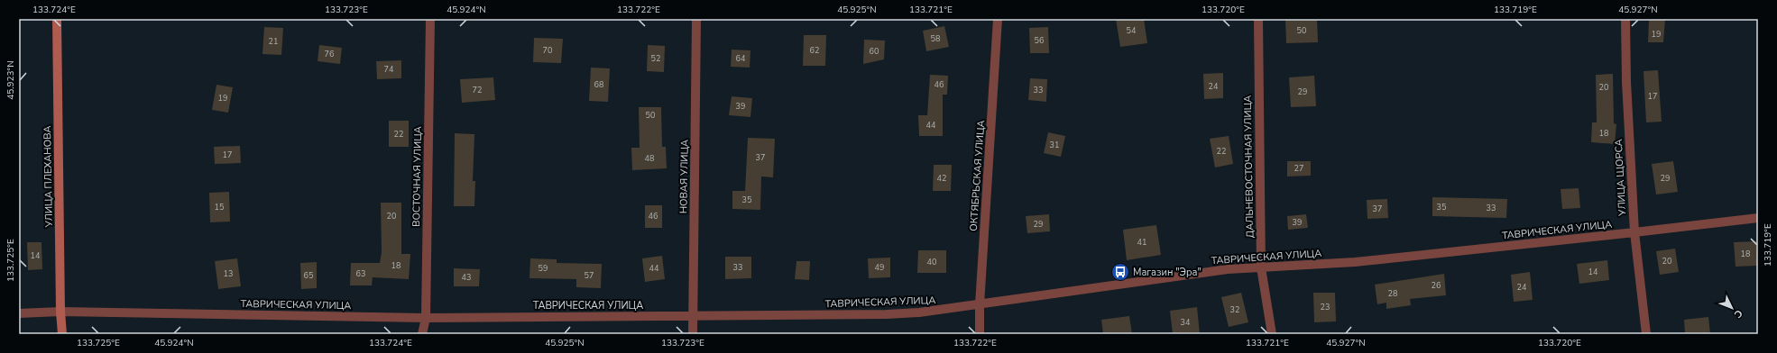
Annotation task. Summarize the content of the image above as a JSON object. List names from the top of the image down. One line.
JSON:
{"streets":{"main road":["УЛИЦА ПЛЕХАНОВА"],"street":["ДАЛЬНЕВОСТОЧНАЯ УЛИЦА","ОКТЯБРЬСКАЯ УЛИЦА","ВОСТОЧНАЯ УЛИЦА","НОВАЯ УЛИЦА","УЛИЦА ЩОРСА","ТАВРИЧЕСКАЯ УЛИЦА"]},"crossings":[["ДАЛЬНЕВОСТОЧНАЯ УЛИЦА","ТАВРИЧЕСКАЯ УЛИЦА"],["ОКТЯБРЬСКАЯ УЛИЦА","ТАВРИЧЕСКАЯ УЛИЦА"],["УЛИЦА ПЛЕХАНОВА","ТАВРИЧЕСКАЯ УЛИЦА"],["ВОСТОЧНАЯ УЛИЦА","ТАВРИЧЕСКАЯ УЛИЦА"],["НОВАЯ УЛИЦА","ТАВРИЧЕСКАЯ УЛИЦА"],["УЛИЦА ЩОРСА","ТАВРИЧЕСКАЯ УЛИЦА"]],"places":{"bus stop":["Магазин \"Эра\""]},"house_numbers":["54","50","19","58","56","21","70","62","60","76","52","64","74","68","46","24","20","72","33","29","17","19","39","50","44","18","22","31","22","17","37","48","27","42","29","35","15","35","33","37","20","46","39","29","41","18","14","20","40","18","33","49","59","44","14","13","63","65","57","43","26","24","28","23","32","34"],"north":"bottom right","coordinates":["133.724°E","133.723°E","45.924°N","133.722°E","45.925°N","133.721°E","133.720°E","133.719°E","45.927°N","45.923°N","133.725°E"]}
